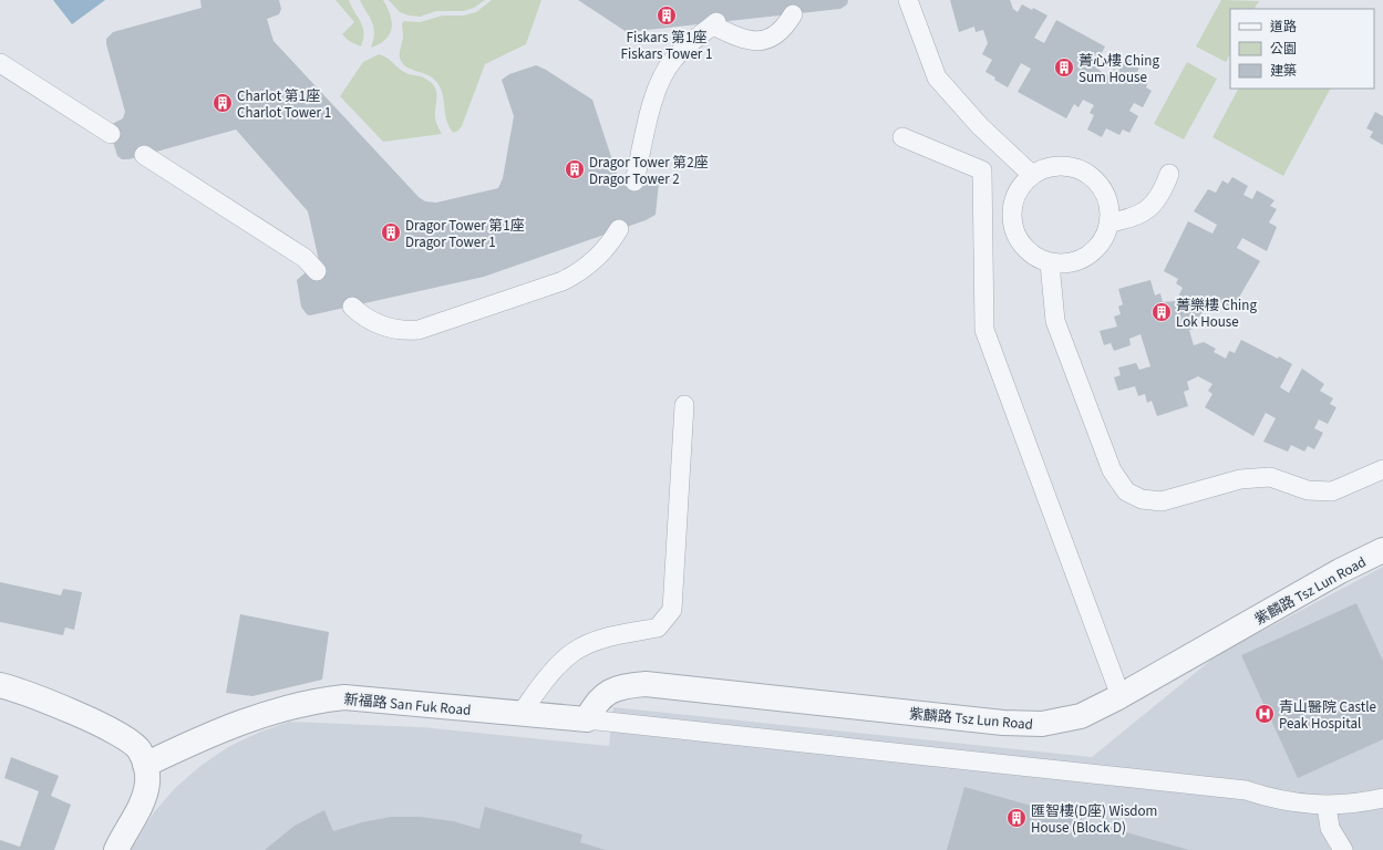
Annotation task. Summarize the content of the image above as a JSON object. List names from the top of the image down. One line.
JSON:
{"streets":{"street":["紫麟路 Tsz Lun Road","新福路 San Fuk Road"]},"crossings":[["紫麟路 Tsz Lun Road","新福路 San Fuk Road"]],"places":{"building":["Fiskars 第1座 Fiskars Tower 1","菁心樓 Ching Sum House","Charlot 第1座 Charlot Tower 1","Dragor Tower 第2座 Dragor Tower 2","Dragor Tower 第1座 Dragor Tower 1","菁樂樓 Ching Lok House","匯智樓(D座) Wisdom House (Block D)"],"hospital":["青山醫院 Castle Peak Hospital"]},"legend":["道路","公園","建築"]}
